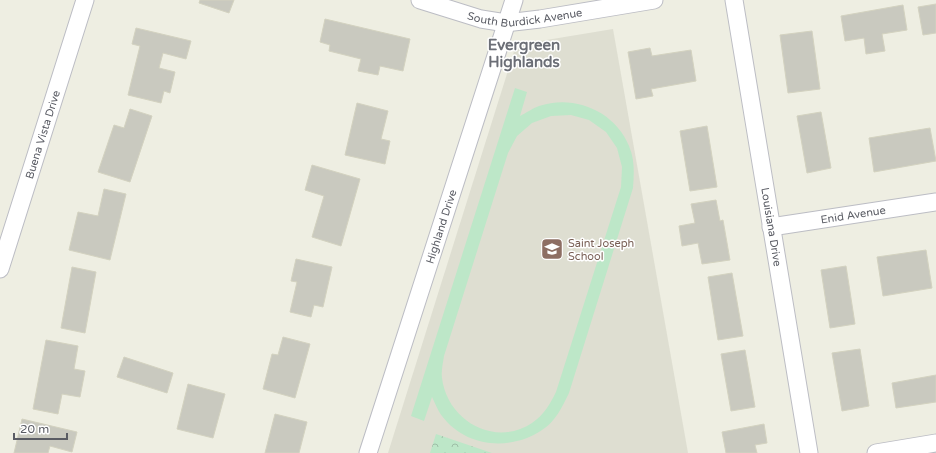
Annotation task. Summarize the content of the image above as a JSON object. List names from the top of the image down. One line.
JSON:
{"streets":{"street":["South Burdick Avenue","Buena Vista Drive","Enid Avenue","Highland Drive","Louisiana Drive"]},"crossings":[["South Burdick Avenue","Highland Drive"],["Enid Avenue","Louisiana Drive"]],"districts":["Evergreen Highlands"],"places":{"school or university":["Saint Joseph School"]},"scale_bar":"20 m"}
